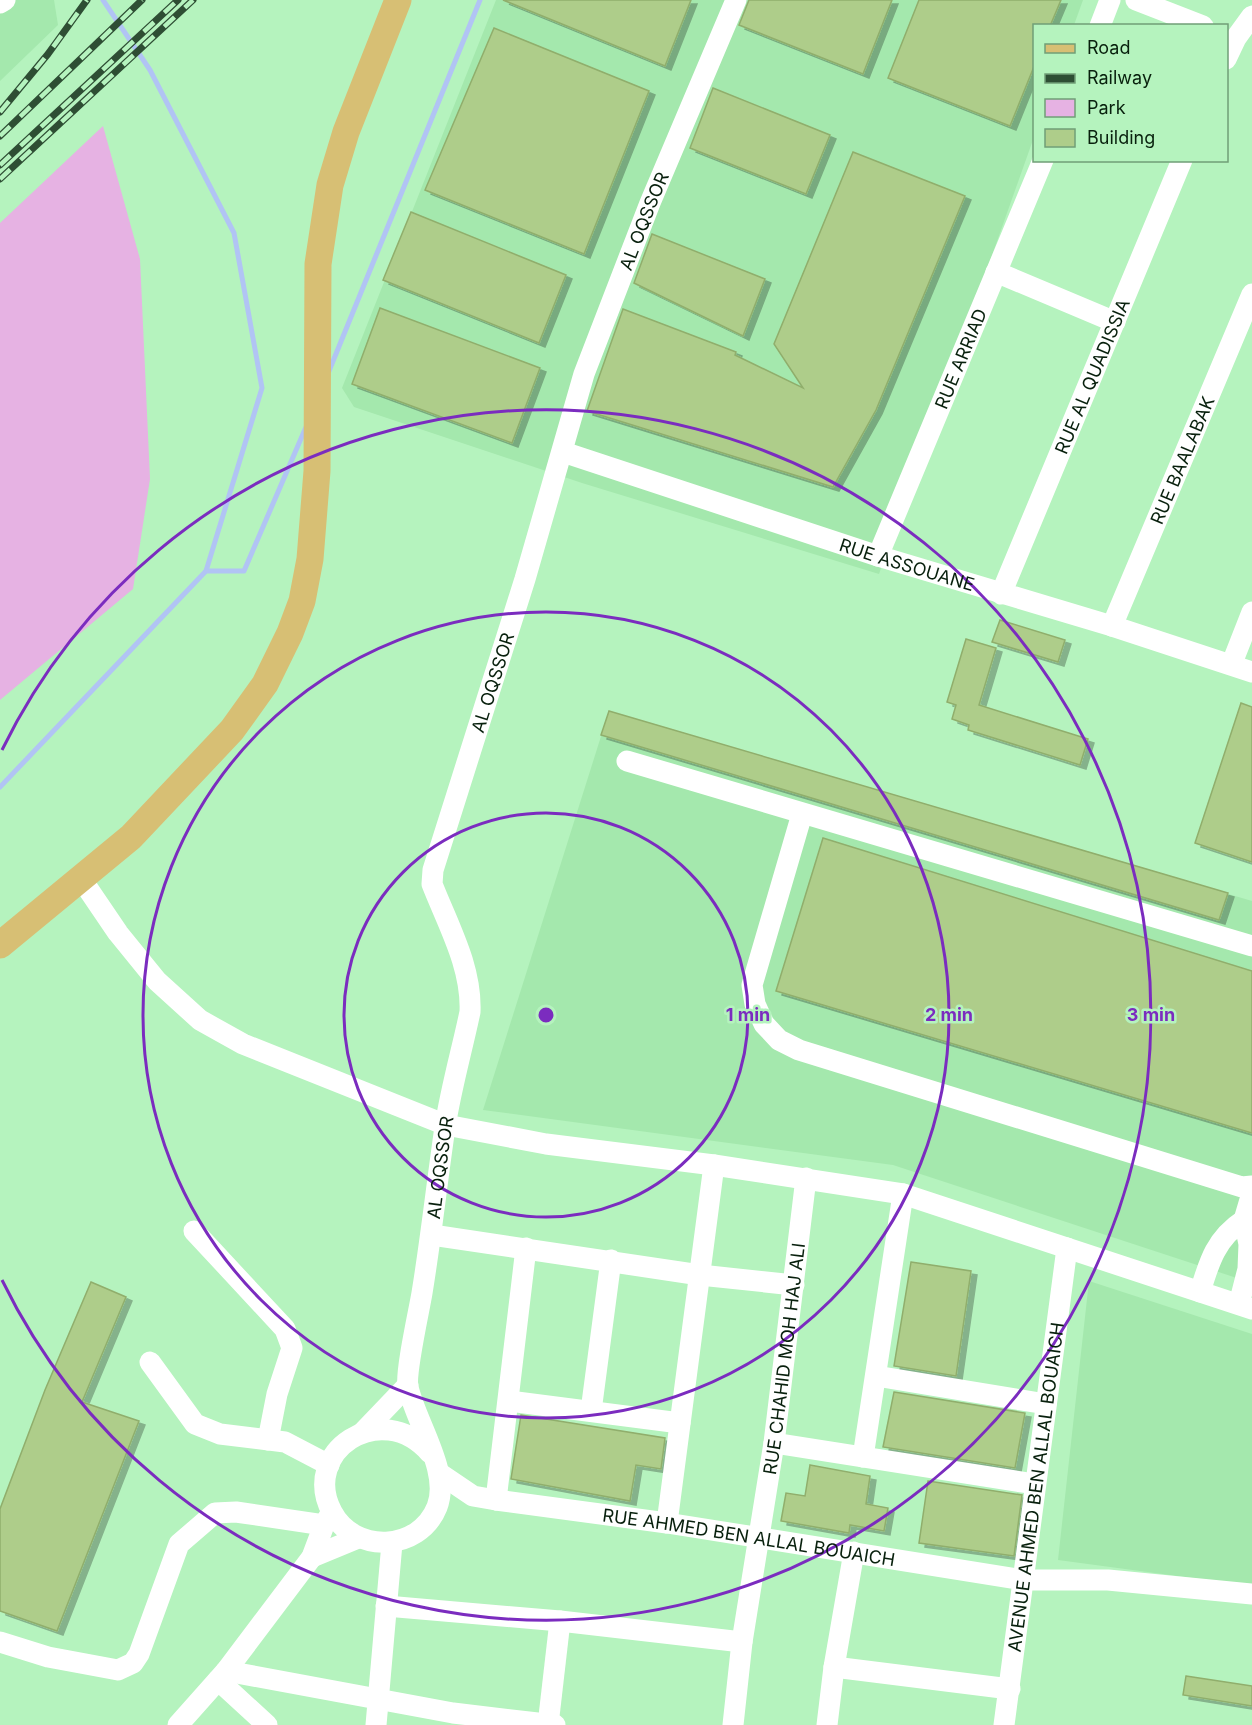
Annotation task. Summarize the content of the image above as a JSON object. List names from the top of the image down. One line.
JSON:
{"streets":{"street":["AL OQSSOR","RUE ARRIAD","RUE AL QUADISSIA","RUE BAALABAK","RUE ASSOUANE","RUE CHAHID MOH HAJ ALI","AVENUE AHMED BEN ALLAL BOUAICH","RUE AHMED BEN ALLAL BOUAICH"]},"crossings":[["AL OQSSOR","RUE ASSOUANE"],["AL OQSSOR","RUE AHMED BEN ALLAL BOUAICH"],["RUE ARRIAD","RUE ASSOUANE"],["RUE AL QUADISSIA","RUE ASSOUANE"],["RUE BAALABAK","RUE ASSOUANE"],["RUE CHAHID MOH HAJ ALI","RUE AHMED BEN ALLAL BOUAICH"],["AVENUE AHMED BEN ALLAL BOUAICH","RUE AHMED BEN ALLAL BOUAICH"]],"legend":["Road","Railway","Park","Building"],"rings":["1 min","2 min","3 min"]}
